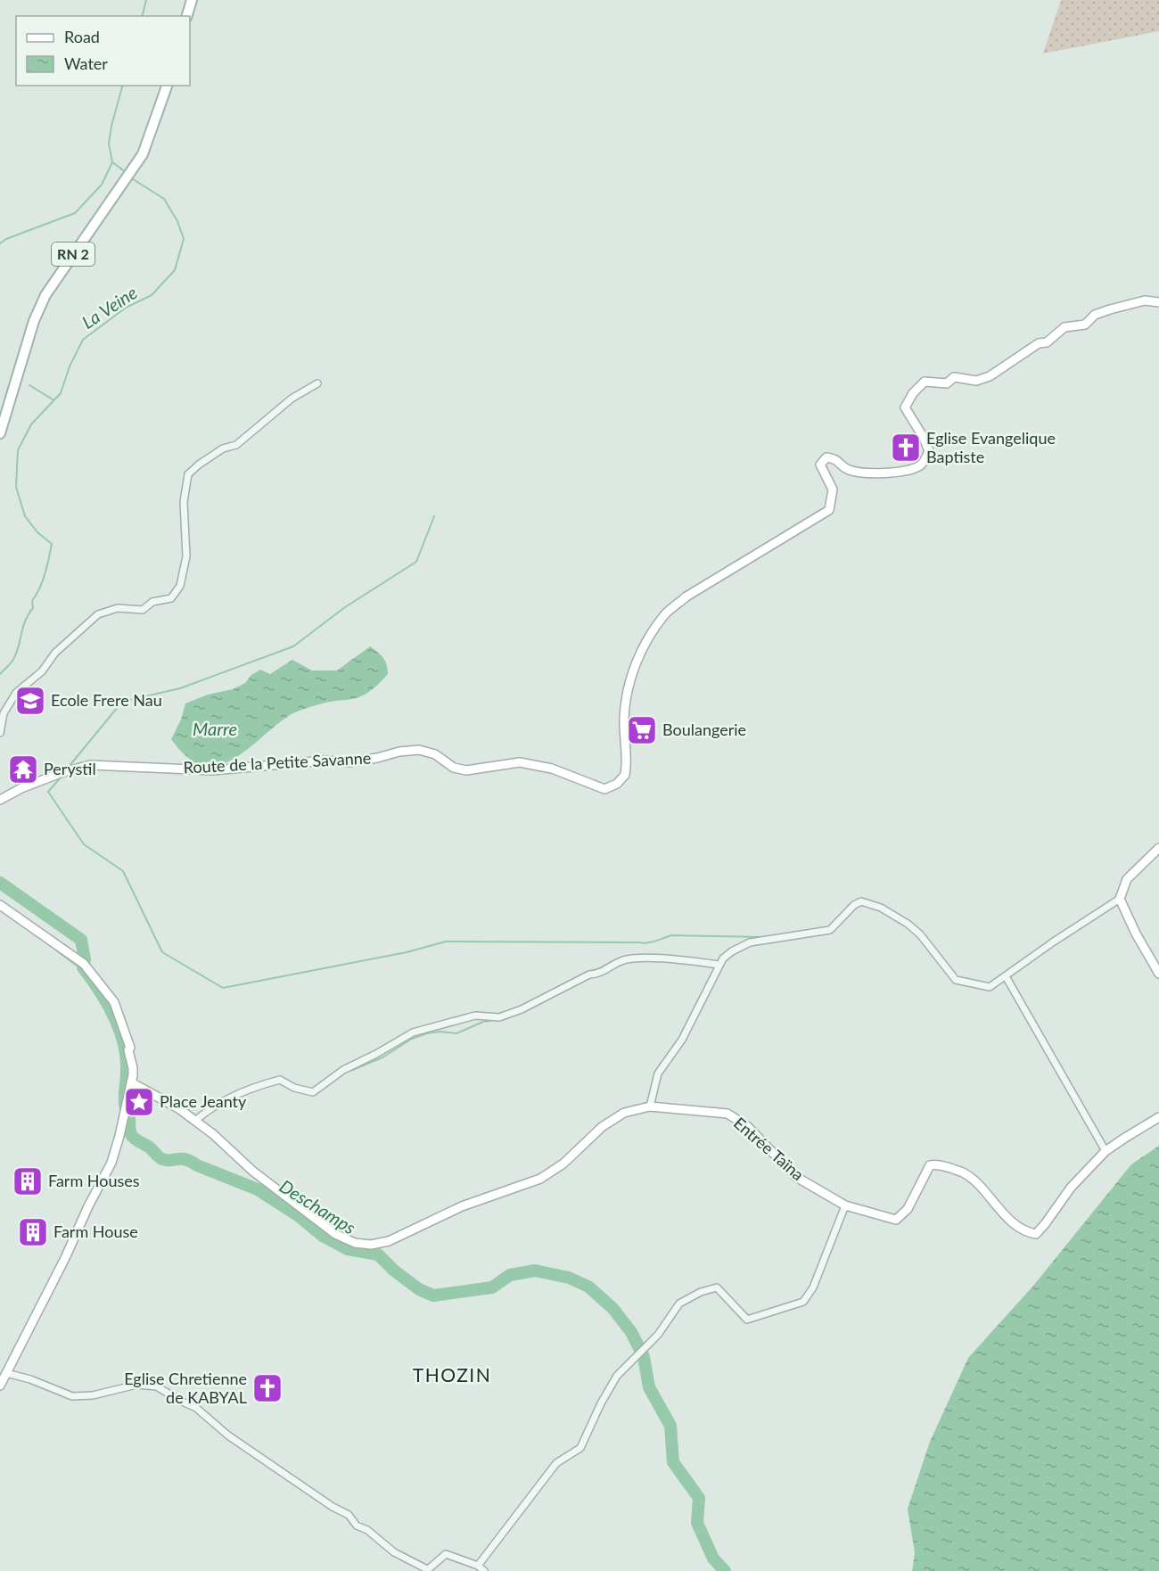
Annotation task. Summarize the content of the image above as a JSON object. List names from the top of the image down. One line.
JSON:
{"streets":{"main road":["RN 2"],"street":["Route de la Petite Savanne","Entrée Taïna"]},"districts":["THOZIN"],"water":["La Veine","Marre","Deschamps"],"places":{"church":["Eglise Evangelique Baptiste","Eglise Chretienne de KABYAL"],"school or university":["Ecole Frere Nau"],"supermarket":["Boulangerie"],"temple":["Perystil"],"place":["Place Jeanty"],"building":["Farm Houses","Farm House"]},"legend":["Road","Water"]}
